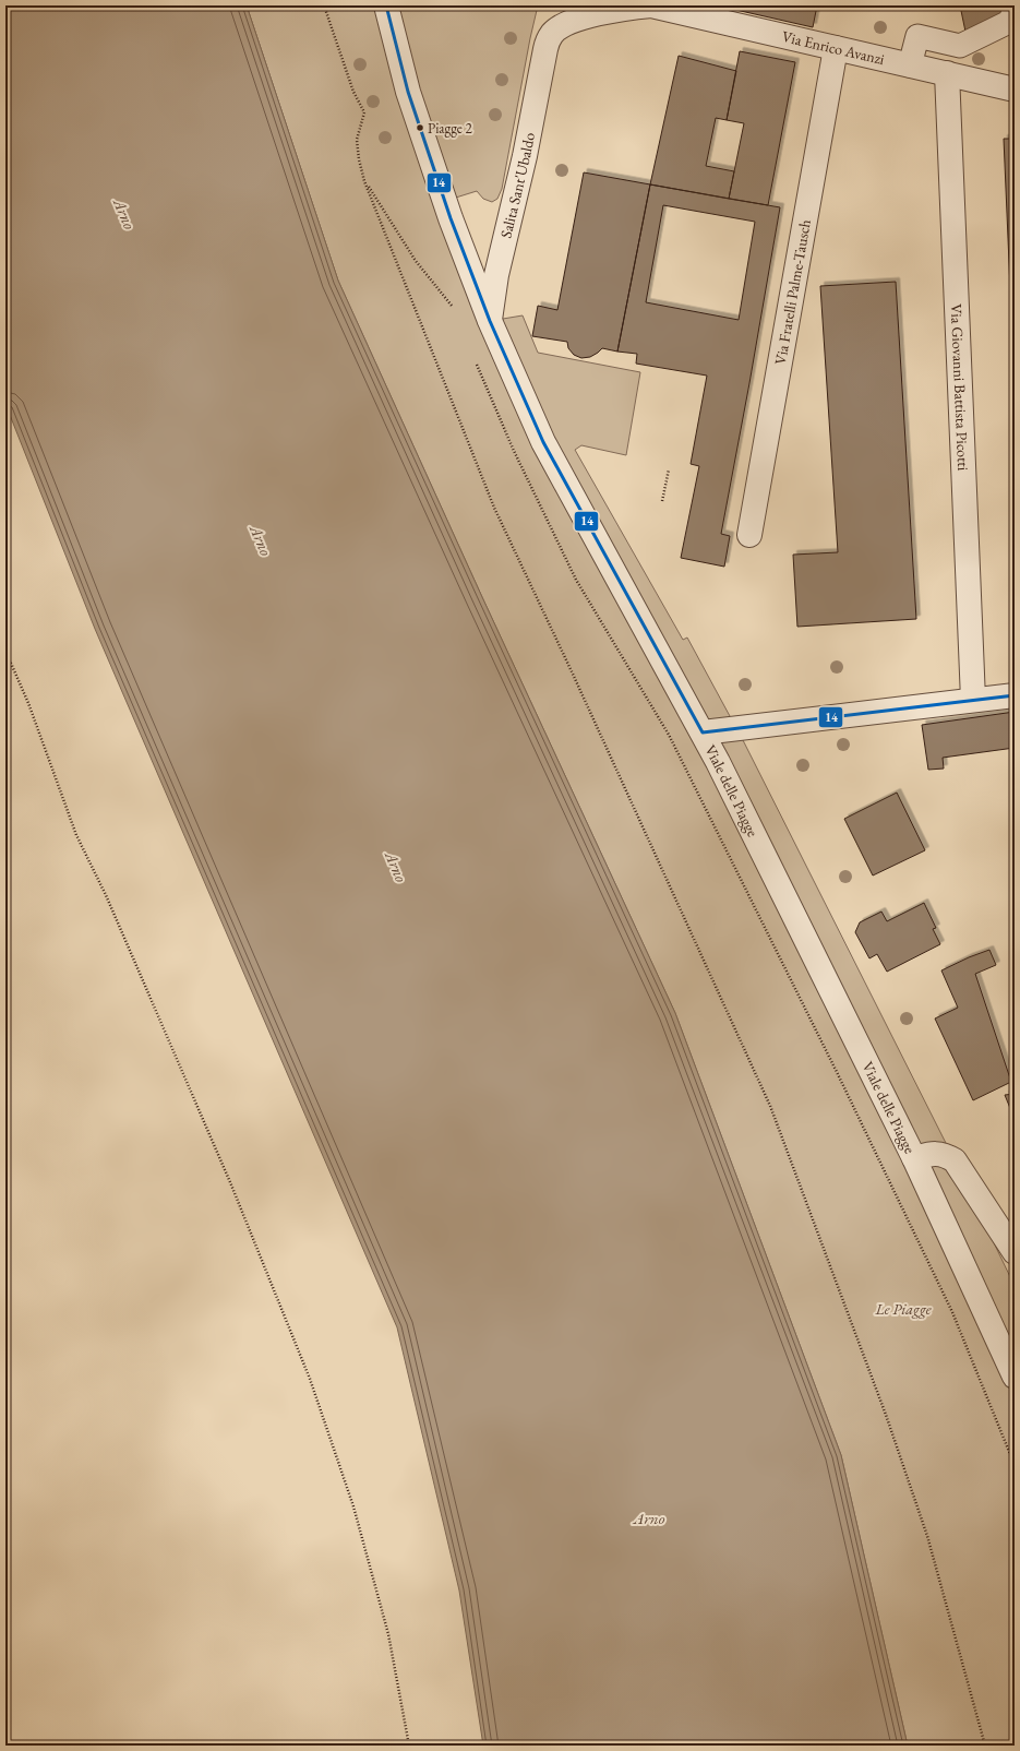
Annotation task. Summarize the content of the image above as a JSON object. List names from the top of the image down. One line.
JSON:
{"streets":{"street":["Via Enrico Avanzi","Salita Sant'Ubaldo","Via Fratelli Palme-Tausch","Via Giovanni Battista Picotti","Viale delle Piagge"]},"crossings":[["Via Enrico Avanzi","Salita Sant'Ubaldo"],["Via Enrico Avanzi","Via Fratelli Palme-Tausch"],["Via Enrico Avanzi","Via Giovanni Battista Picotti"],["Salita Sant'Ubaldo","Viale delle Piagge"]],"water":["Arno"],"parks":["Le Piagge"],"places":["Piagge 2"],"lines":["transit line 14"]}
